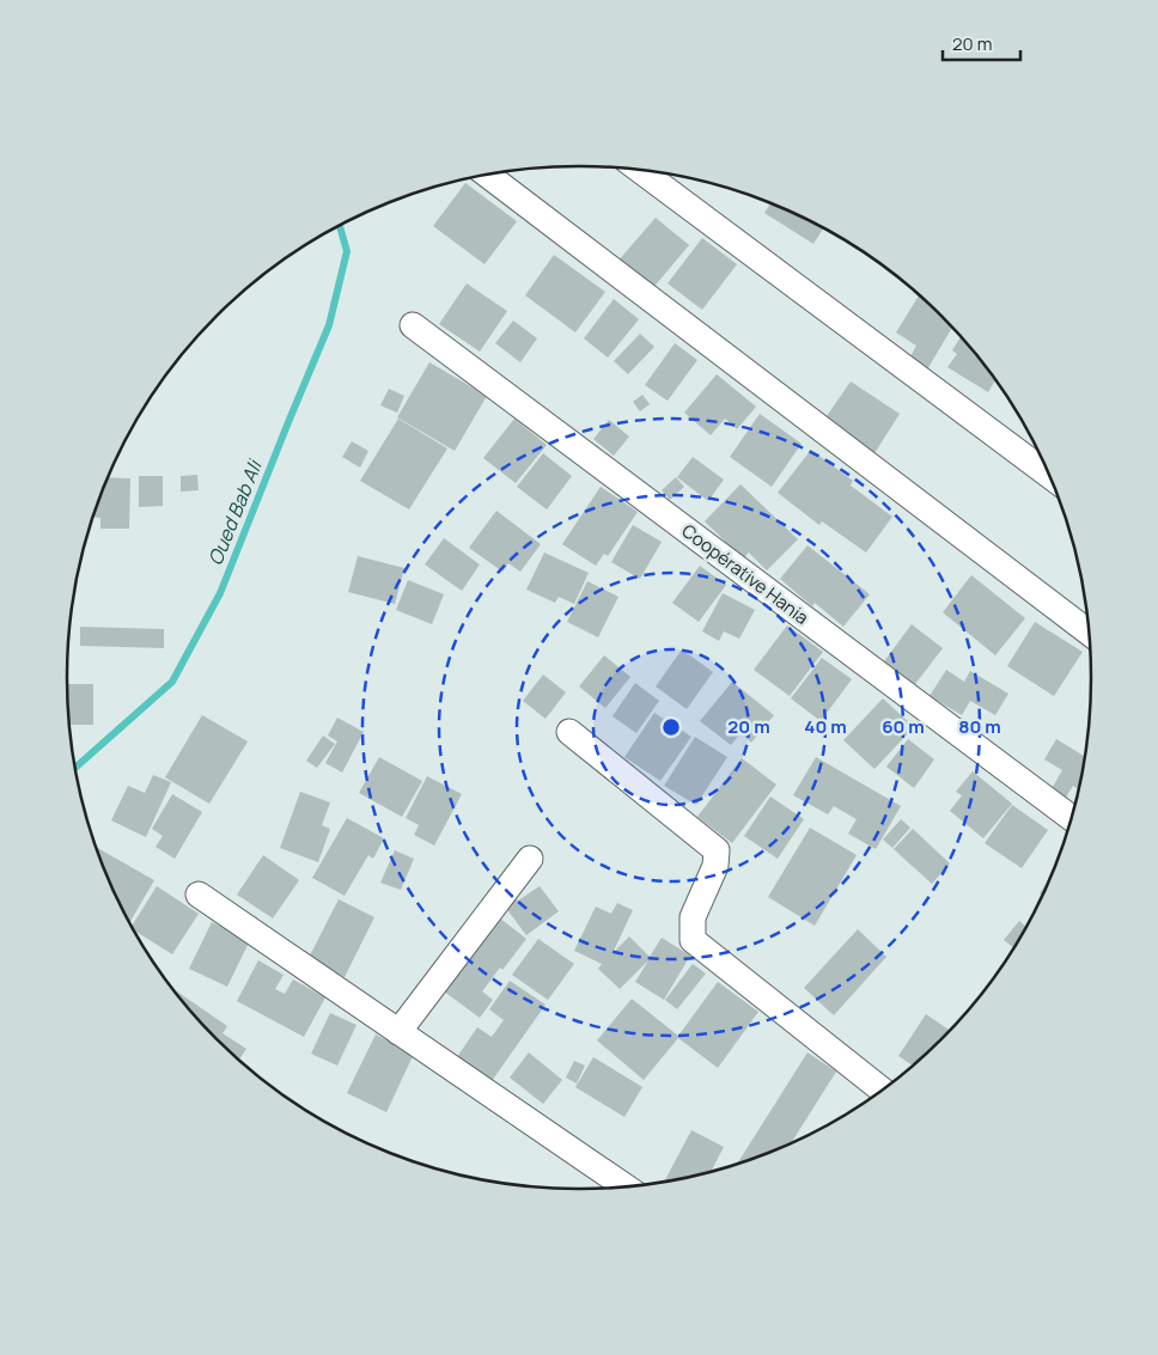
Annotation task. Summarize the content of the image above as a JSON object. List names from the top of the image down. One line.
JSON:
{"streets":{"street":["Coopérative Hania"]},"water":["Oued Bab Ali"],"scale_bar":"20 m","rings":["20 m","40 m","60 m","80 m"]}
